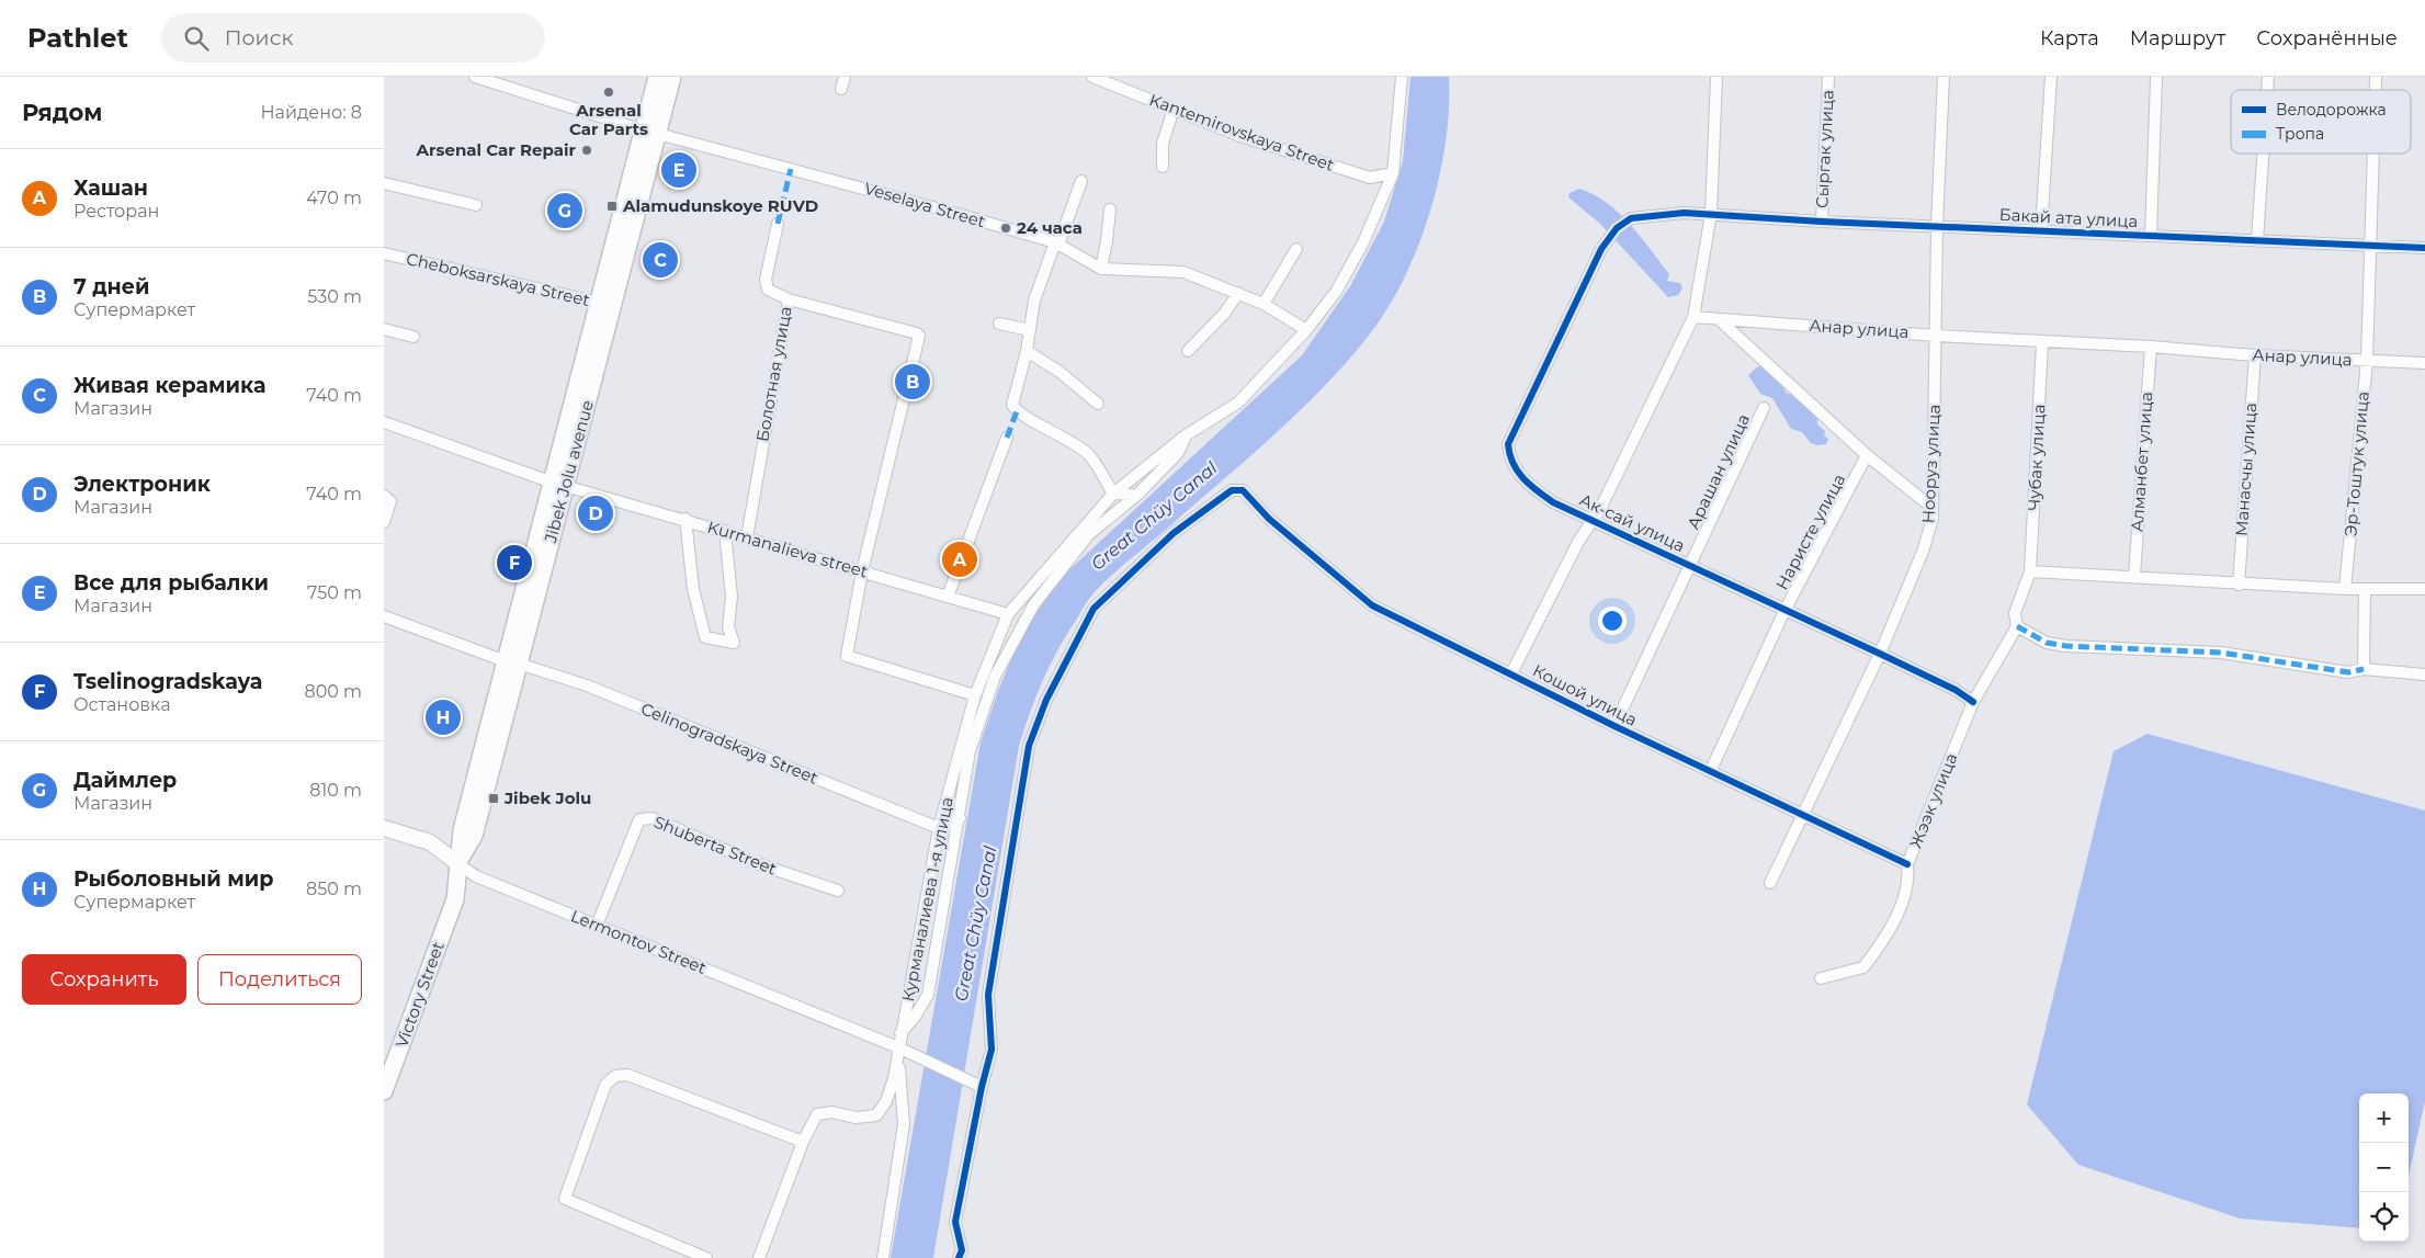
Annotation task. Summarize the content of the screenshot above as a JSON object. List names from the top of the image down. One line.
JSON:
{"streets":{"main road":["Jibek Jolu avenue","Lermontov Street","Victory Street"],"street":["Kantemirovskaya Street","Сыргак улица","Veselaya Street","Бакай ата улица","Cheboksarskaya Street","Анар улица","Болотная улица","Чубак улица","Алманбет улица","Нооруз улица","Эр-Тоштук улица","Манасчы улица","Арашан улица","Ак-сай улица","Наристе улица","Kurmanalieva street","Кошой улица","Celinogradskaya Street","Жээк улица","Shuberta Street","Курманалиева 1-я улица"]},"crossings":[["Kantemirovskaya Street","Курманалиева 1-я улица"],["Сыргак улица","Бакай ата улица"],["Veselaya Street","Jibek Jolu avenue"],["Veselaya Street","Курманалиева 1-я улица"],["Бакай ата улица","Нооруз улица"],["Бакай ата улица","Эр-Тоштук улица"],["Бакай ата улица","Ак-сай улица"],["Cheboksarskaya Street","Jibek Jolu avenue"],["Анар улица","Чубак улица"],["Анар улица","Алманбет улица"],["Анар улица","Нооруз улица"],["Анар улица","Эр-Тоштук улица"],["Анар улица","Манасчы улица"],["Болотная улица","Kurmanalieva street"],["Чубак улица","Жээк улица"],["Нооруз улица","Ак-сай улица"],["Нооруз улица","Кошой улица"],["Jibek Jolu avenue","Kurmanalieva street"],["Jibek Jolu avenue","Celinogradskaya Street"],["Jibek Jolu avenue","Lermontov Street"],["Jibek Jolu avenue","Victory Street"],["Арашан улица","Ак-сай улица"],["Арашан улица","Кошой улица"],["Ак-сай улица","Наристе улица"],["Ак-сай улица","Жээк улица"],["Наристе улица","Кошой улица"],["Kurmanalieva street","Курманалиева 1-я улица"],["Кошой улица","Жээк улица"],["Кошой улица","Lermontov Street"],["Celinogradskaya Street","Курманалиева 1-я улица"],["Shuberta Street","Lermontov Street"],["Курманалиева 1-я улица","Lermontov Street"]],"water":["Great Chüy Canal"],"places":{"other":["Arsenal Car Parts","Arsenal Car Repair","24 часа"],"transit":["Alamudunskoye RUVD","Jibek Jolu"]},"legend":["Велодорожка","Тропа"],"page":{"header":"Pathlet","search":"Поиск","nav":["Карта","Маршрут","Сохранённые"],"heading":["Рядом","Найдено: 8"],"list":[{"mark":"A","name":"Хашан","note":"Ресторан","value":"470 m"},{"mark":"B","name":"7 дней","note":"Супермаркет","value":"530 m"},{"mark":"C","name":"Живая керамика","note":"Магазин","value":"740 m"},{"mark":"D","name":"Электроник","note":"Магазин","value":"740 m"},{"mark":"E","name":"Все для рыбалки","note":"Магазин","value":"750 m"},{"mark":"F","name":"Tselinogradskaya","note":"Остановка","value":"800 m"},{"mark":"G","name":"Даймлер","note":"Магазин","value":"810 m"},{"mark":"H","name":"Рыболовный мир","note":"Супермаркет","value":"850 m"}],"pins":["E","G","C","B","D","A","F","H"],"buttons":["Сохранить","Поделиться"],"map_buttons":["+","−"]}}
